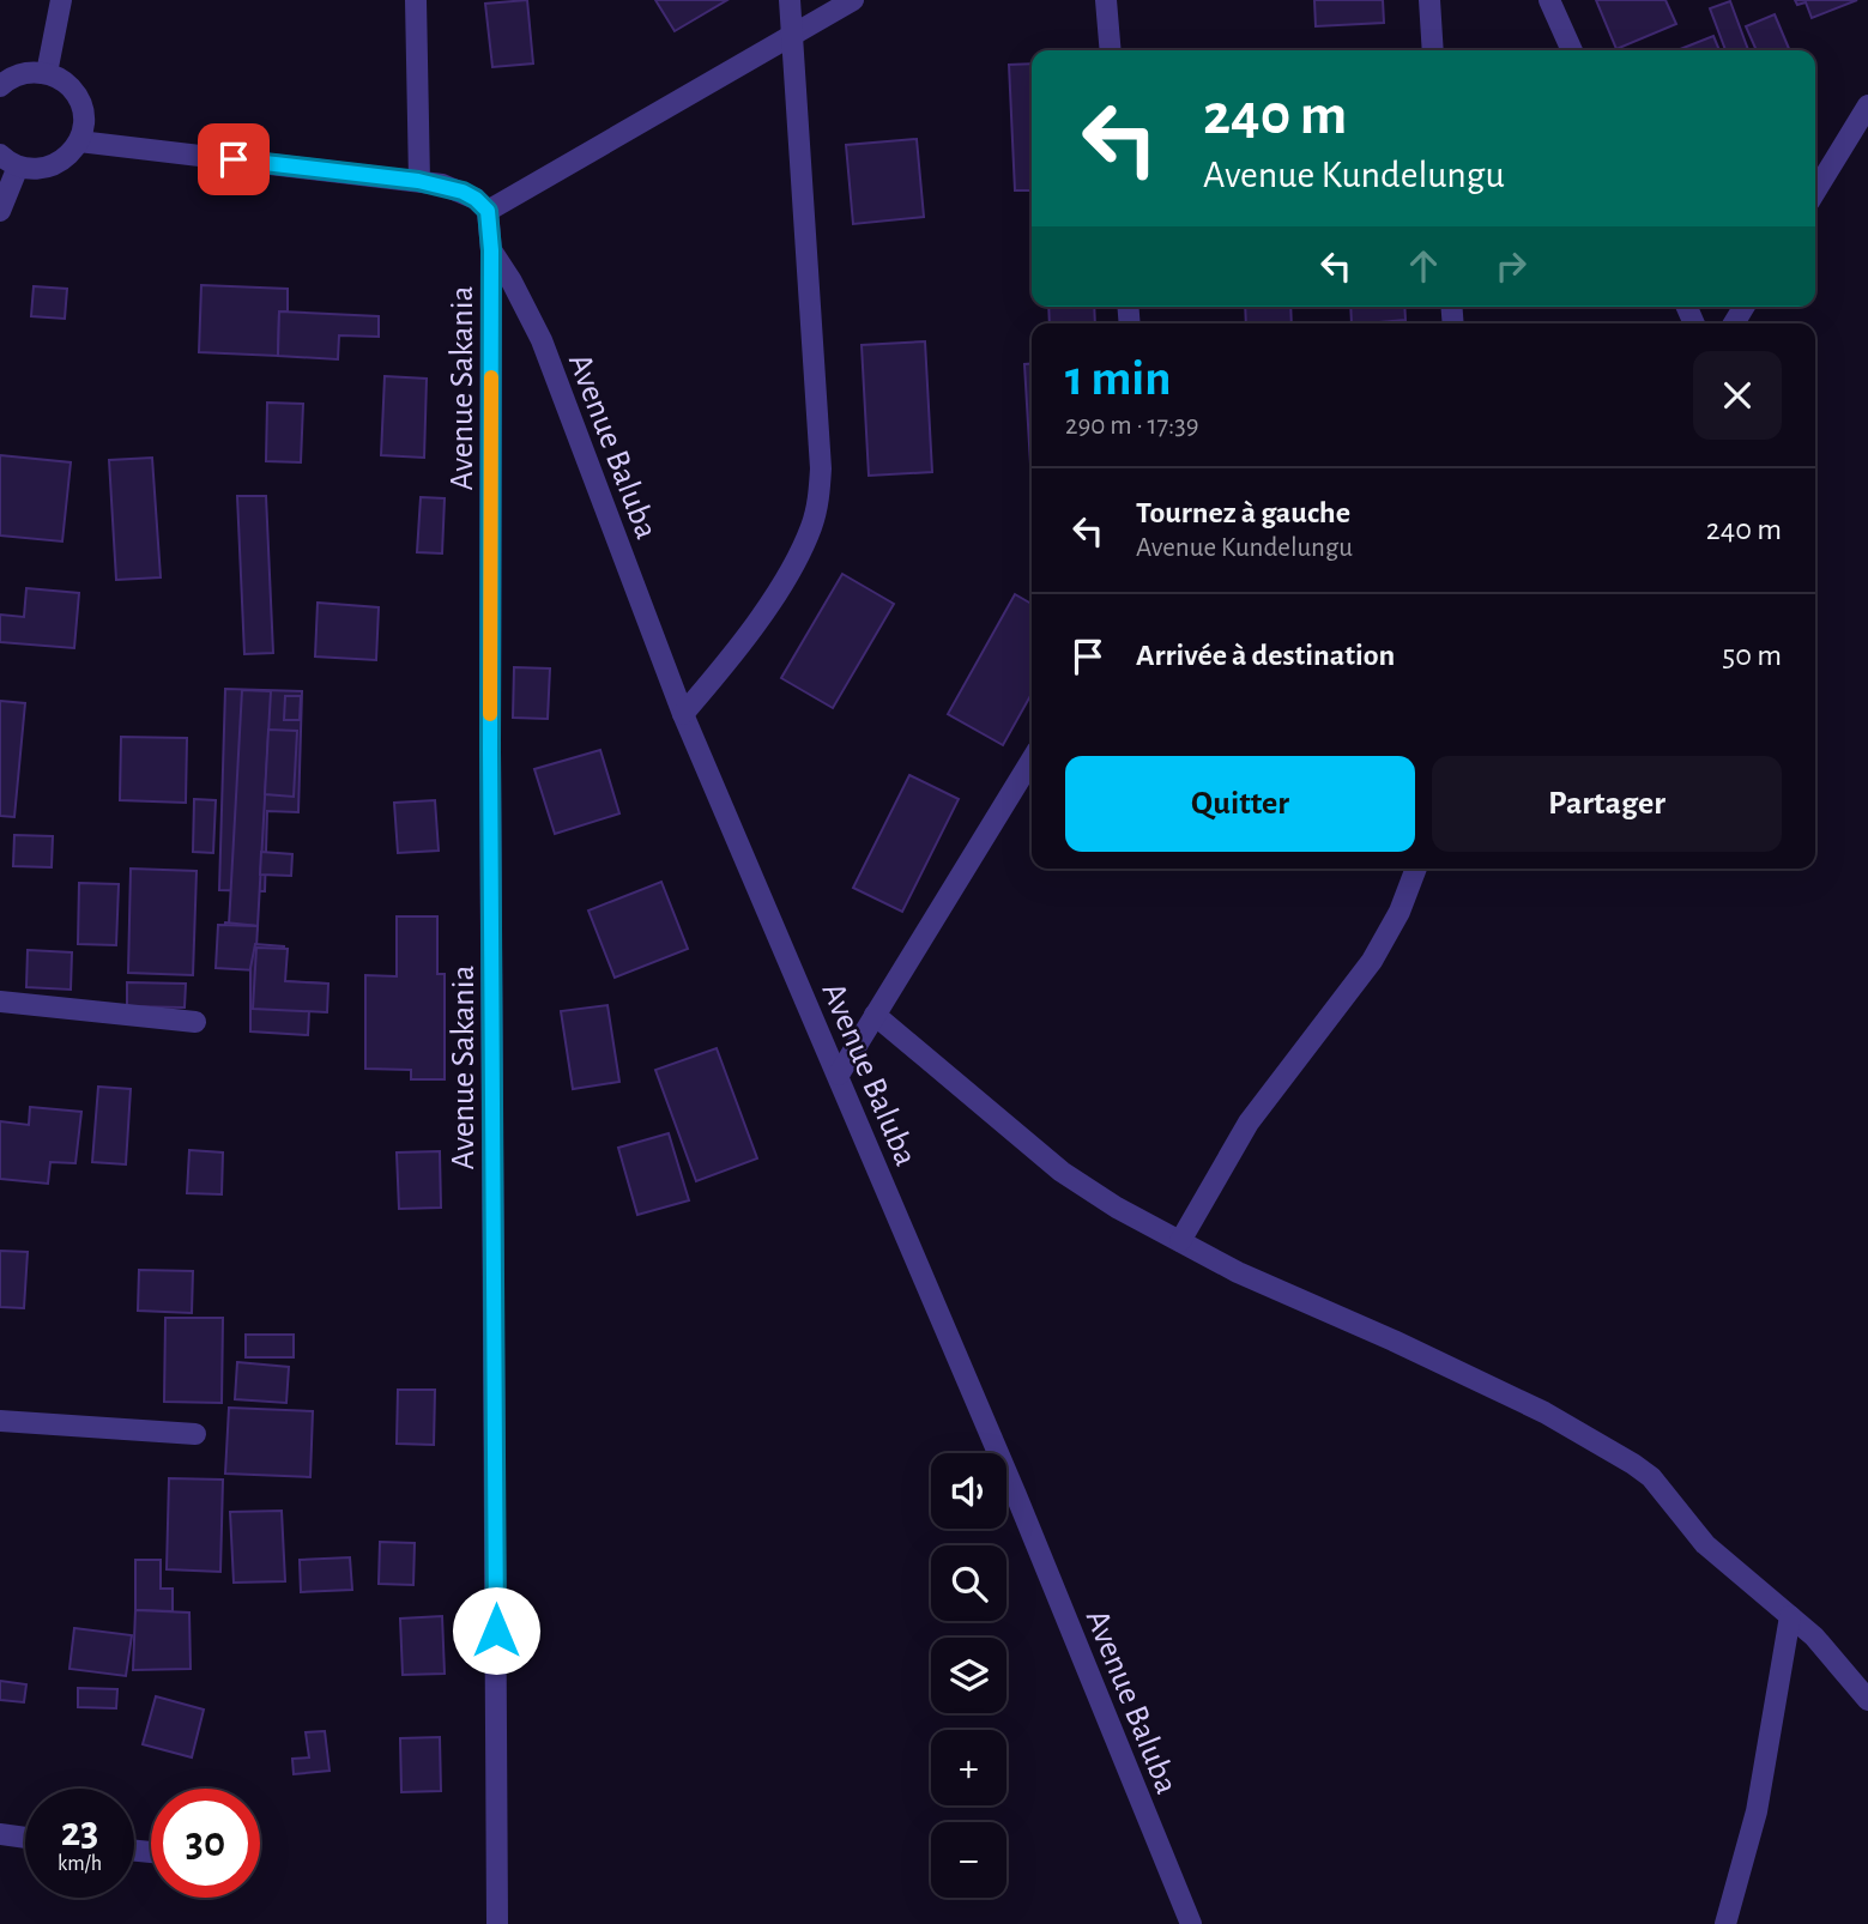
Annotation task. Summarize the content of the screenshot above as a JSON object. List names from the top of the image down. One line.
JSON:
{"streets":{"street":["Avenue Sakania","Avenue Baluba"]},"crossings":[["Avenue Sakania","Avenue Baluba"]],"page":{"turn":["240 m","Avenue Kundelungu"],"heading":["1 min","290 m · 17:39"],"list":[{"name":"Tournez à gauche","note":"Avenue Kundelungu","value":"240 m"},{"name":"Arrivée à destination","value":"50 m"}],"buttons":["Quitter","Partager"],"map_buttons":["+","−"],"speed":"23 km/h","limit":"30"}}
